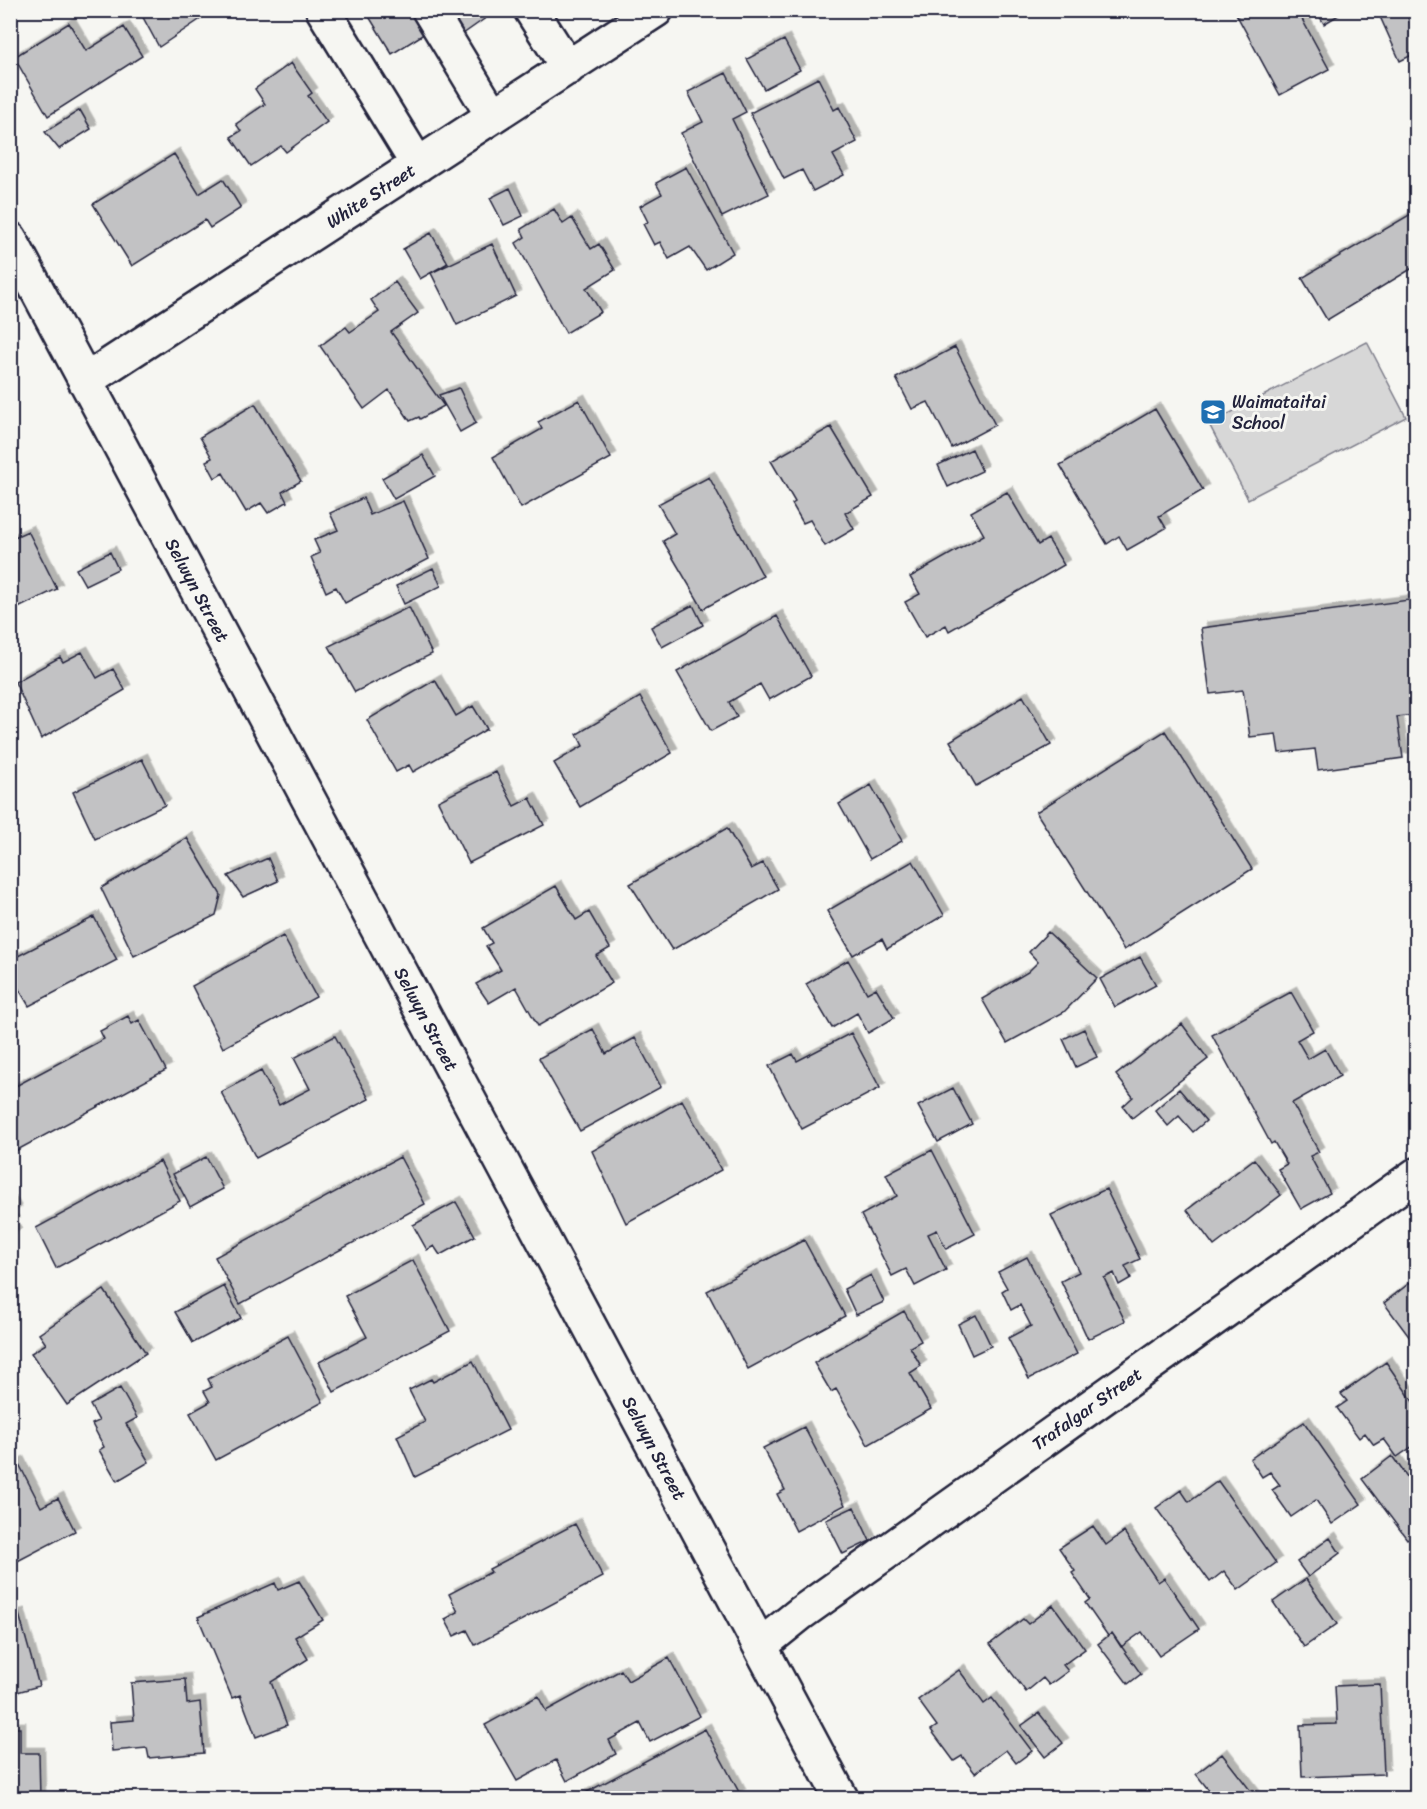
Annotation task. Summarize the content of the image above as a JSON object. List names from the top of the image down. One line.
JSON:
{"streets":{"street":["White Street","Selwyn Street","Trafalgar Street"]},"crossings":[["White Street","Selwyn Street"],["Selwyn Street","Trafalgar Street"]],"places":{"school or university":["Waimataitai School"]}}
